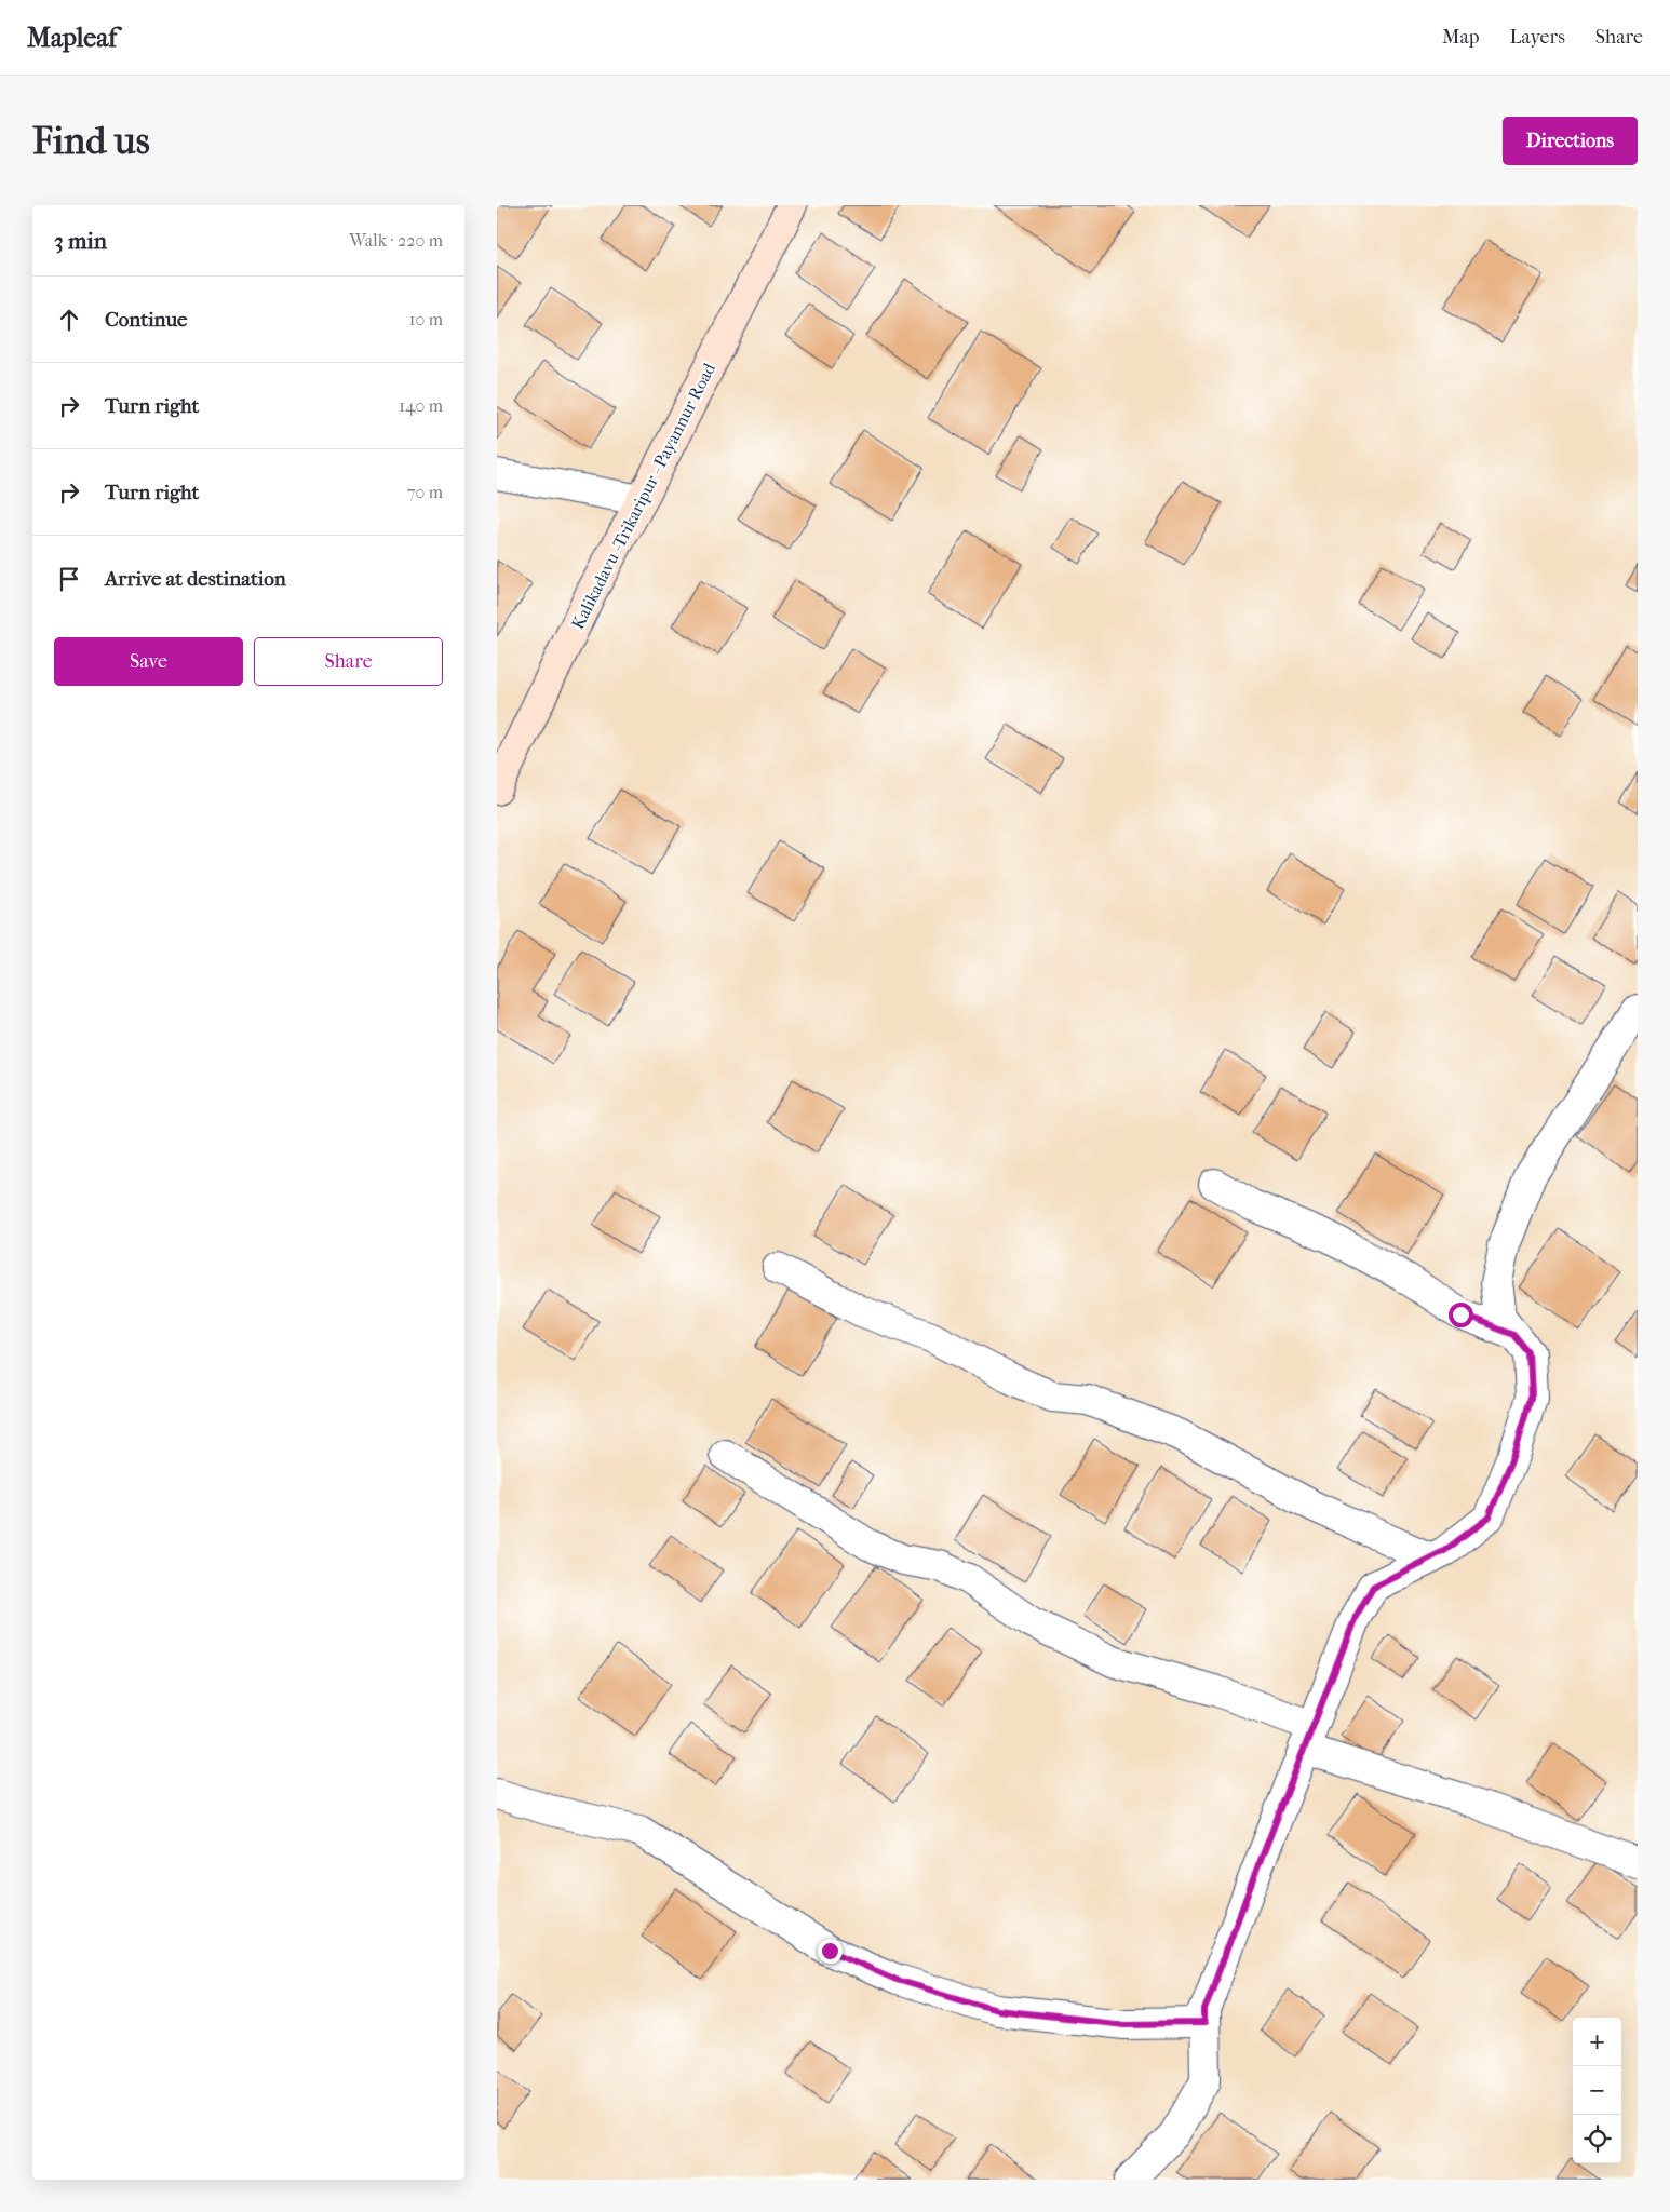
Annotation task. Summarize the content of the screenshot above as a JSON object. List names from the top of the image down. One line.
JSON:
{"streets":{"main road":["Kalikadavu -Trikaripur - Payannur Road"]},"page":{"header":"Mapleaf","nav":["Map","Layers","Share"],"buttons":["Directions",["Save","Share"]],"title":"Find us","heading":["3 min","Walk · 220 m"],"list":[["Continue","10 m"],["Turn right","140 m"],["Turn right","70 m"],"Arrive at destination"],"map_buttons":["+","−"]}}
